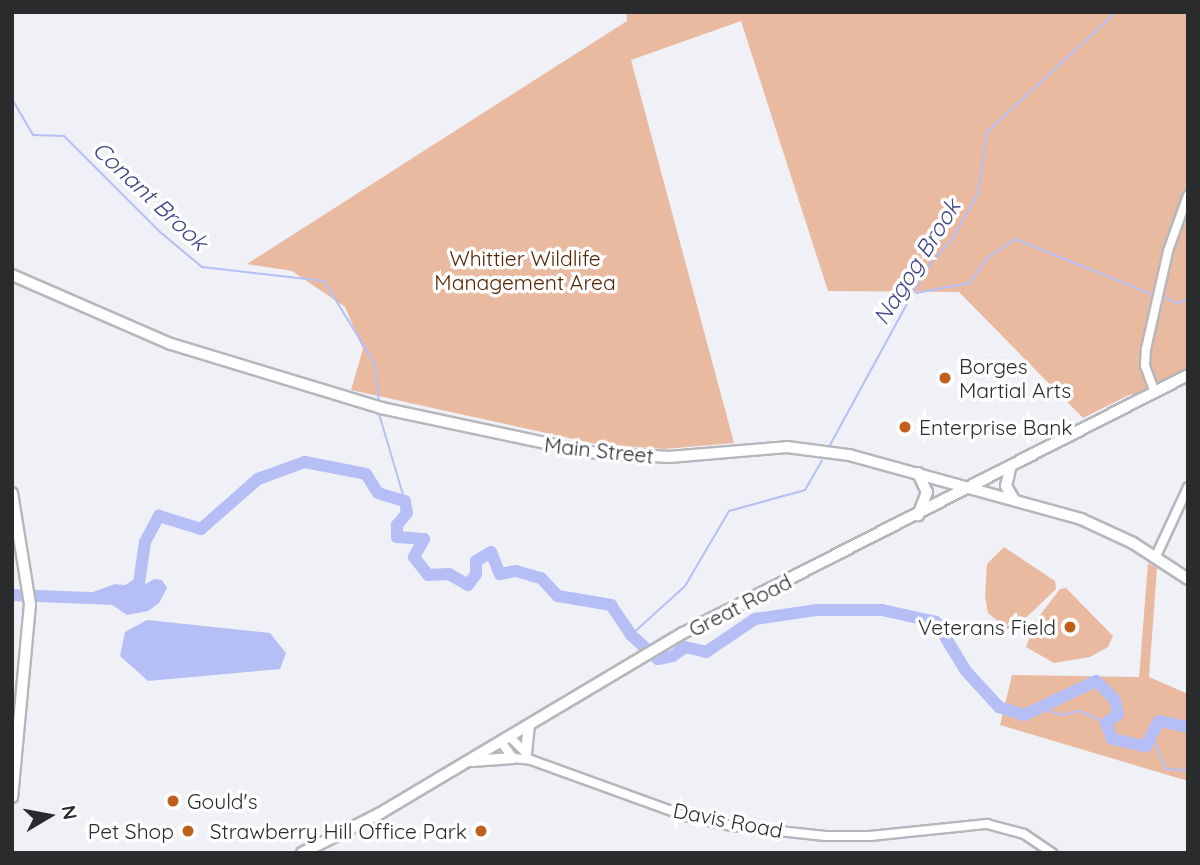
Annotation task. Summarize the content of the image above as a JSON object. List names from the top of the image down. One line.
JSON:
{"streets":{"main road":["Main Street","Great Road"],"street":["Davis Road"]},"crossings":[["Main Street","Great Road"],["Great Road","Davis Road"]],"water":["Conant Brook","Nagog Brook"],"parks":["Whittier Wildlife Management Area"],"places":["Borges Martial Arts","Enterprise Bank","Veterans Field","Gould's","Pet Shop","Strawberry Hill Office Park"],"north":"right"}
